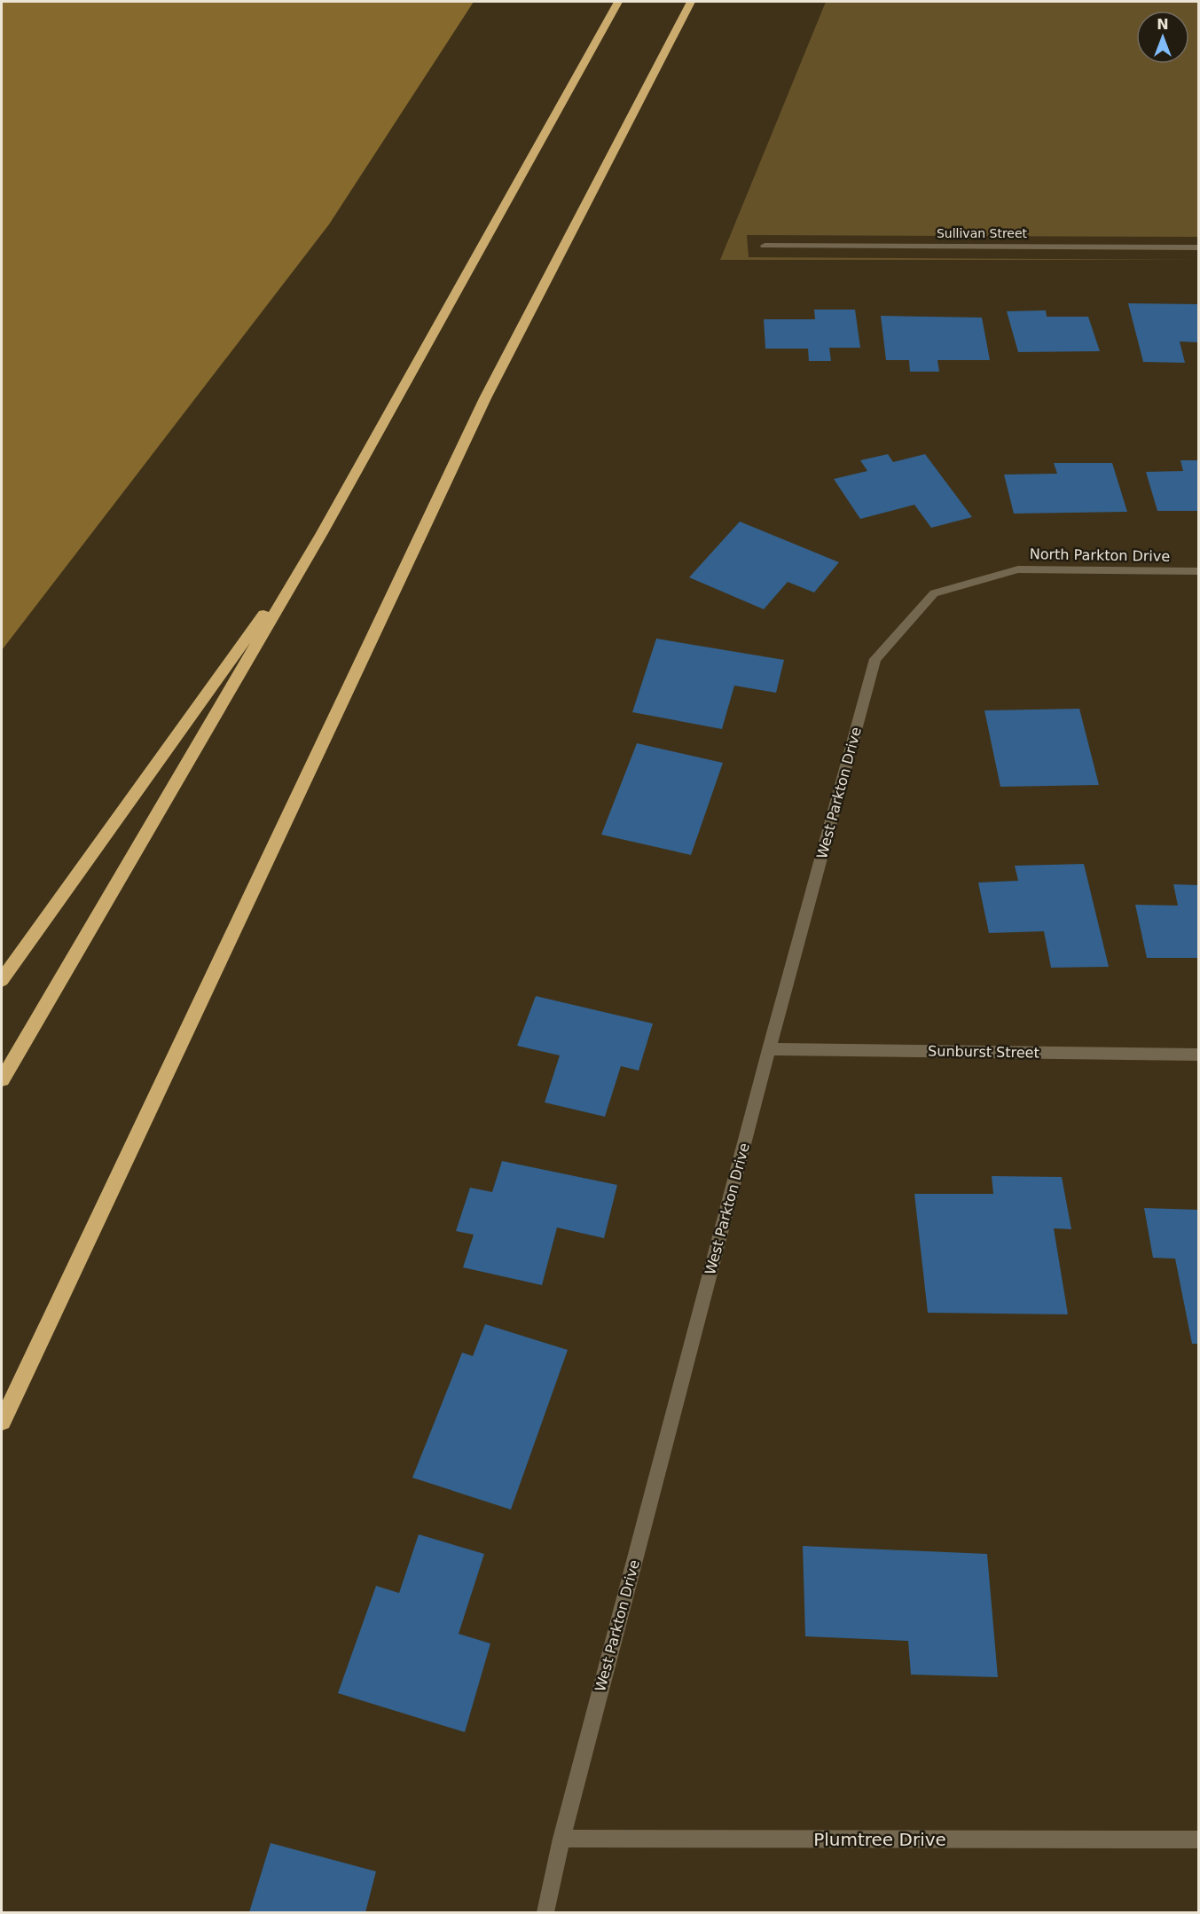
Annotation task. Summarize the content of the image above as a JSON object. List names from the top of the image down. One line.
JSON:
{"streets":{"street":["Sullivan Street","North Parkton Drive","West Parkton Drive","Sunburst Street","Plumtree Drive"]},"crossings":[["North Parkton Drive","West Parkton Drive"],["West Parkton Drive","Sunburst Street"],["West Parkton Drive","Plumtree Drive"]],"north":"top"}
